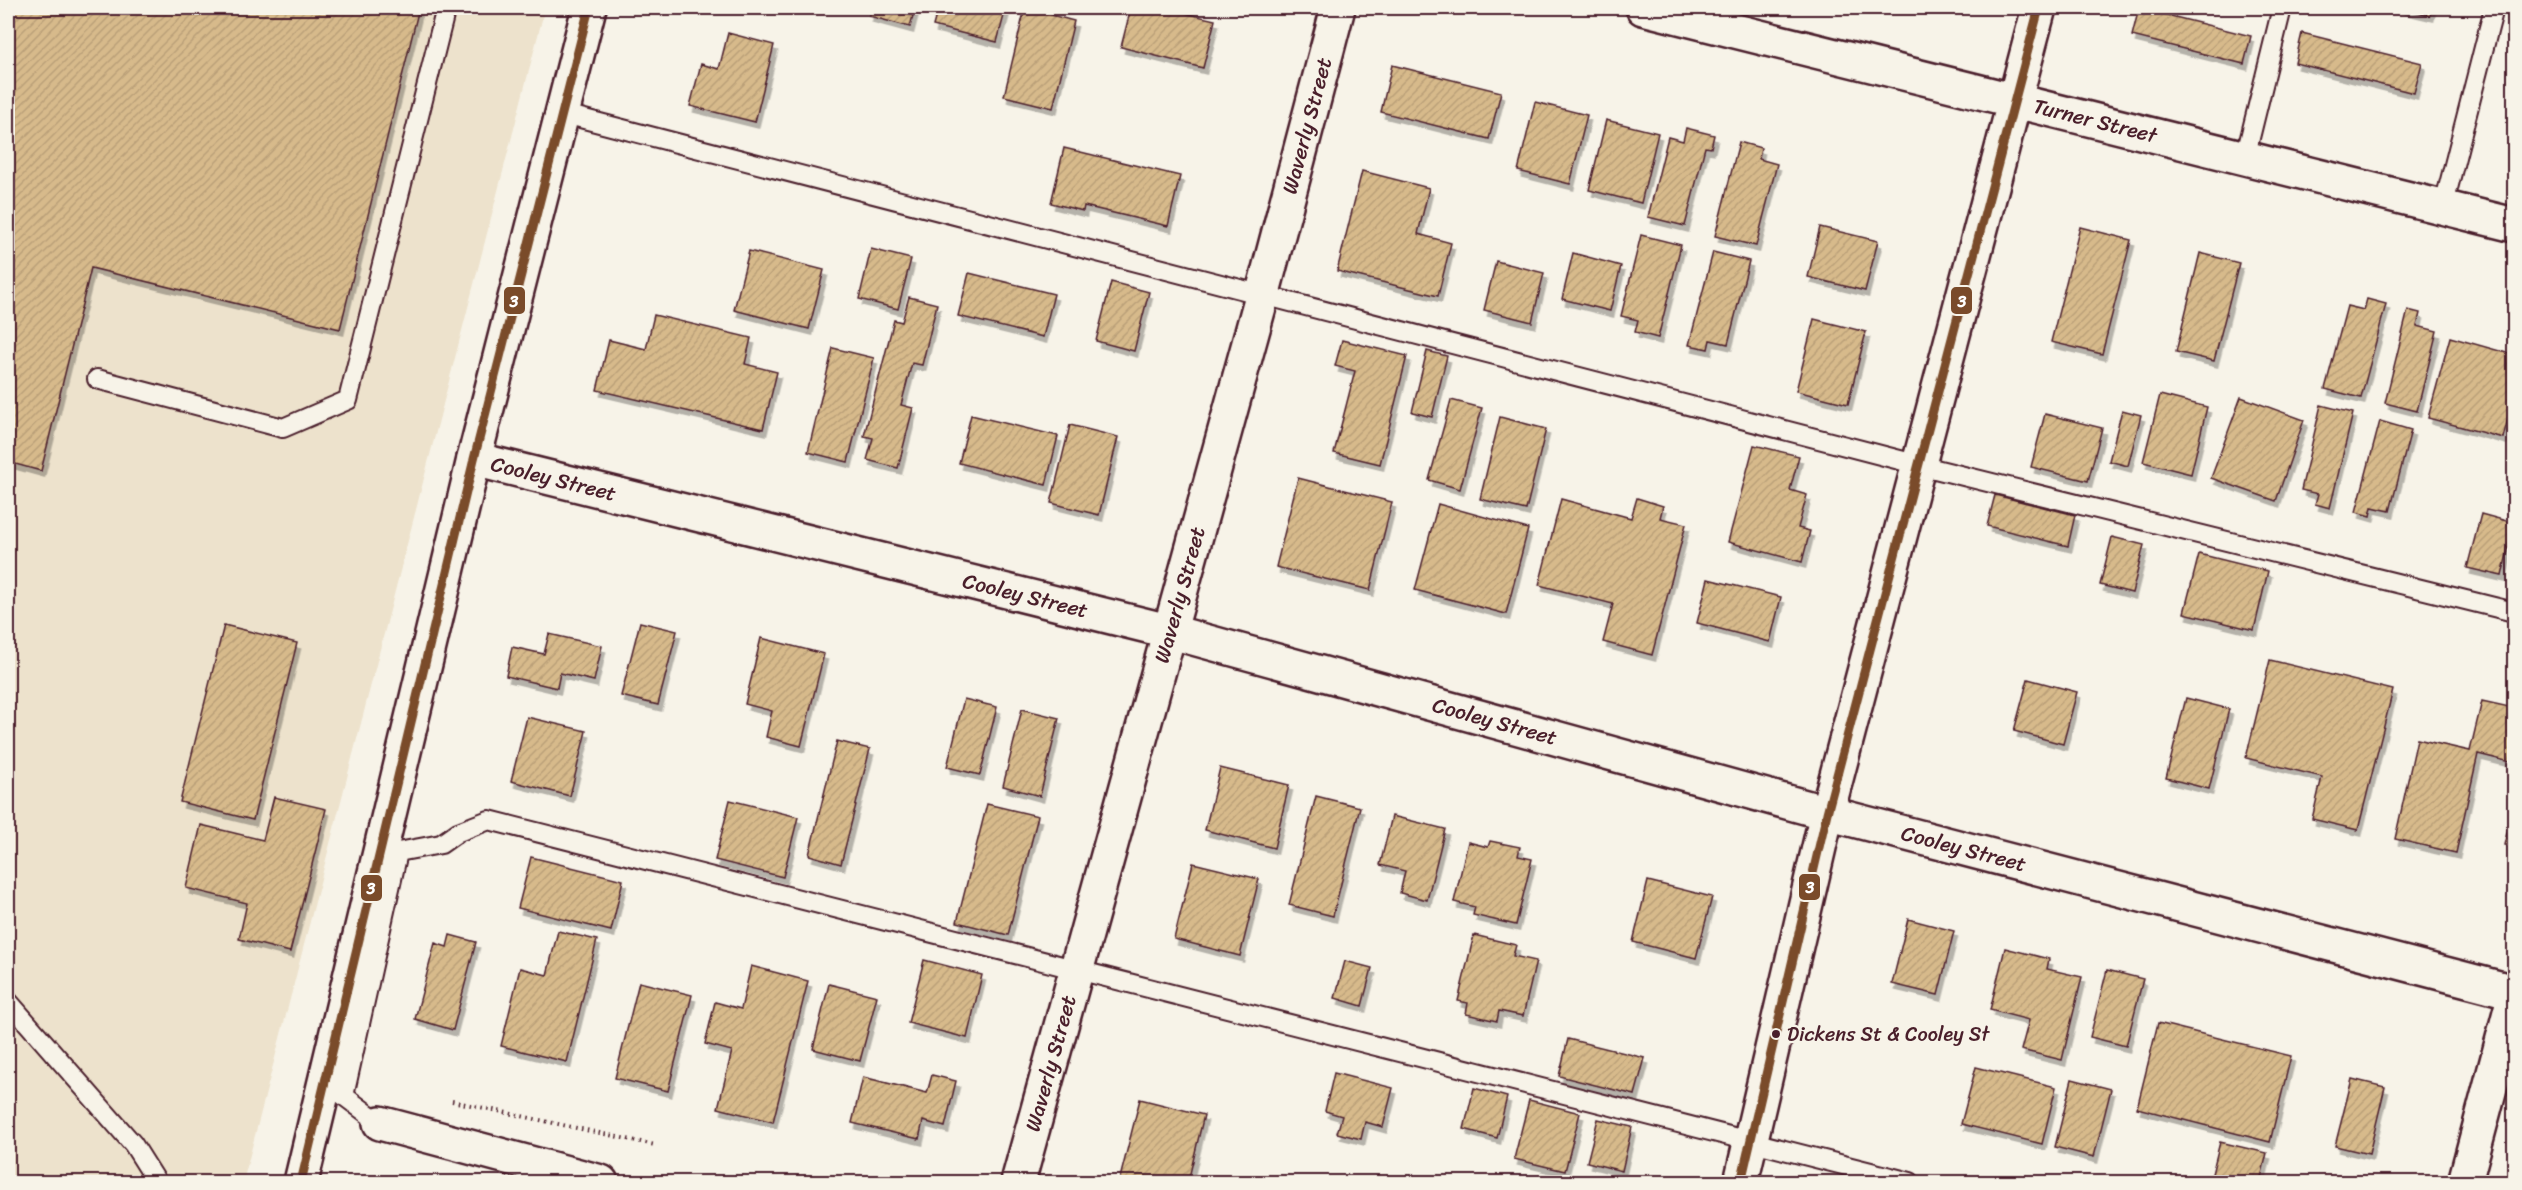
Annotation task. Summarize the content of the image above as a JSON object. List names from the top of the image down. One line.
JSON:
{"streets":{"street":["Turner Street","Waverly Street","Cooley Street"]},"crossings":[["Waverly Street","Cooley Street"]],"places":["Dickens St & Cooley St"],"lines":["transit line 3"]}
